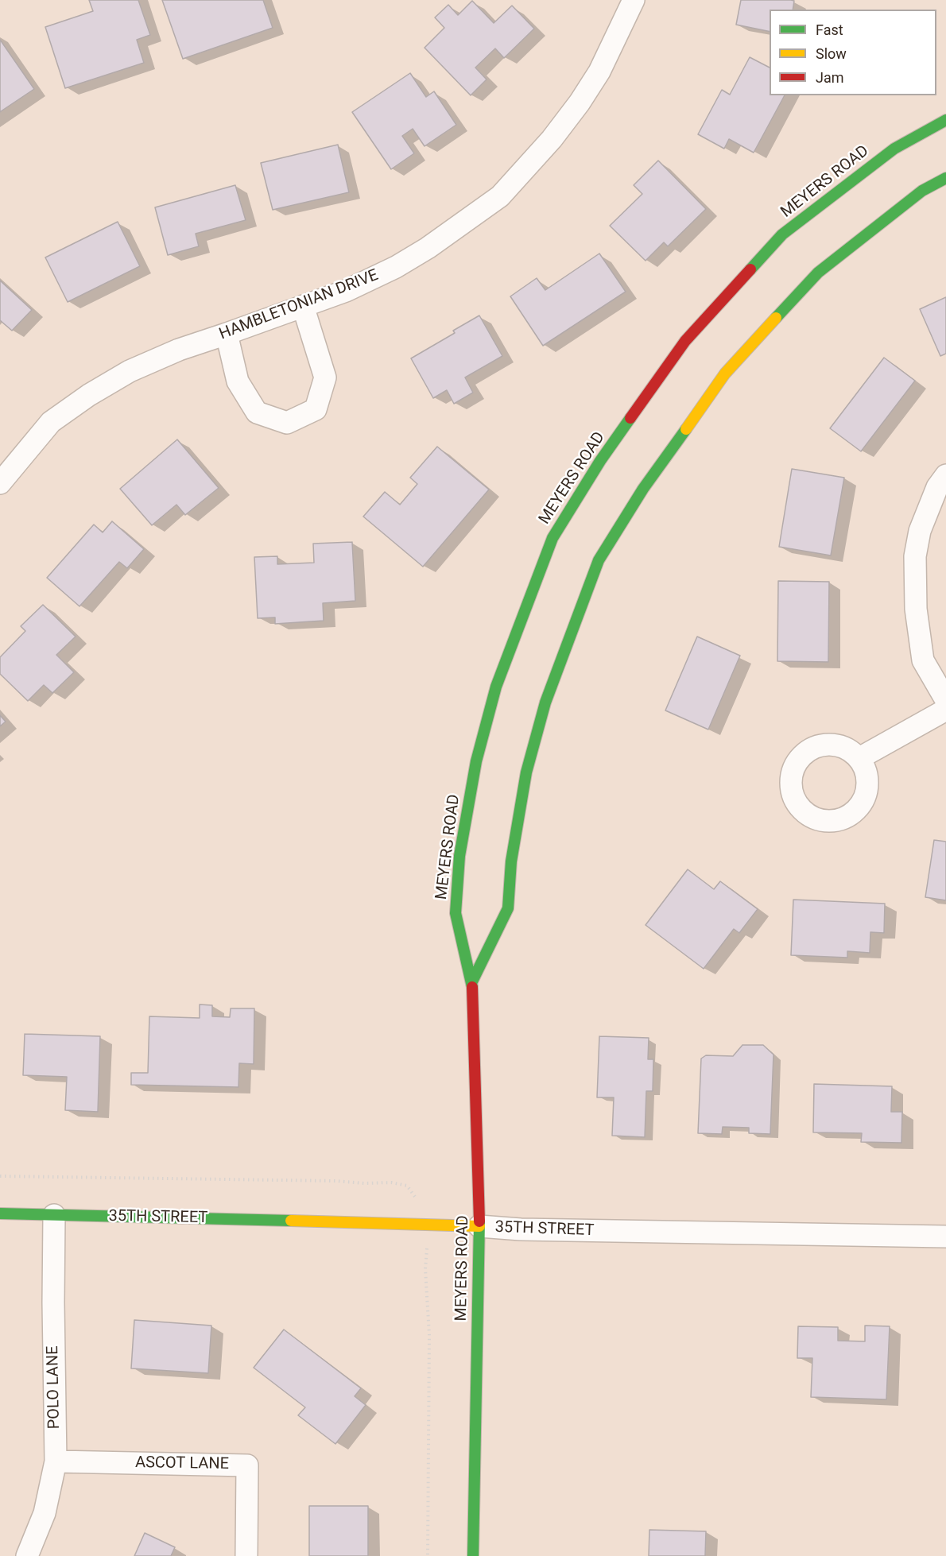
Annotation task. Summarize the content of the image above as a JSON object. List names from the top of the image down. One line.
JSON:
{"streets":{"street":["MEYERS ROAD","HAMBLETONIAN DRIVE","35TH STREET","POLO LANE","ASCOT LANE"]},"crossings":[["MEYERS ROAD","35TH STREET"],["35TH STREET","POLO LANE"],["POLO LANE","ASCOT LANE"]],"legend":["Fast","Slow","Jam"]}
